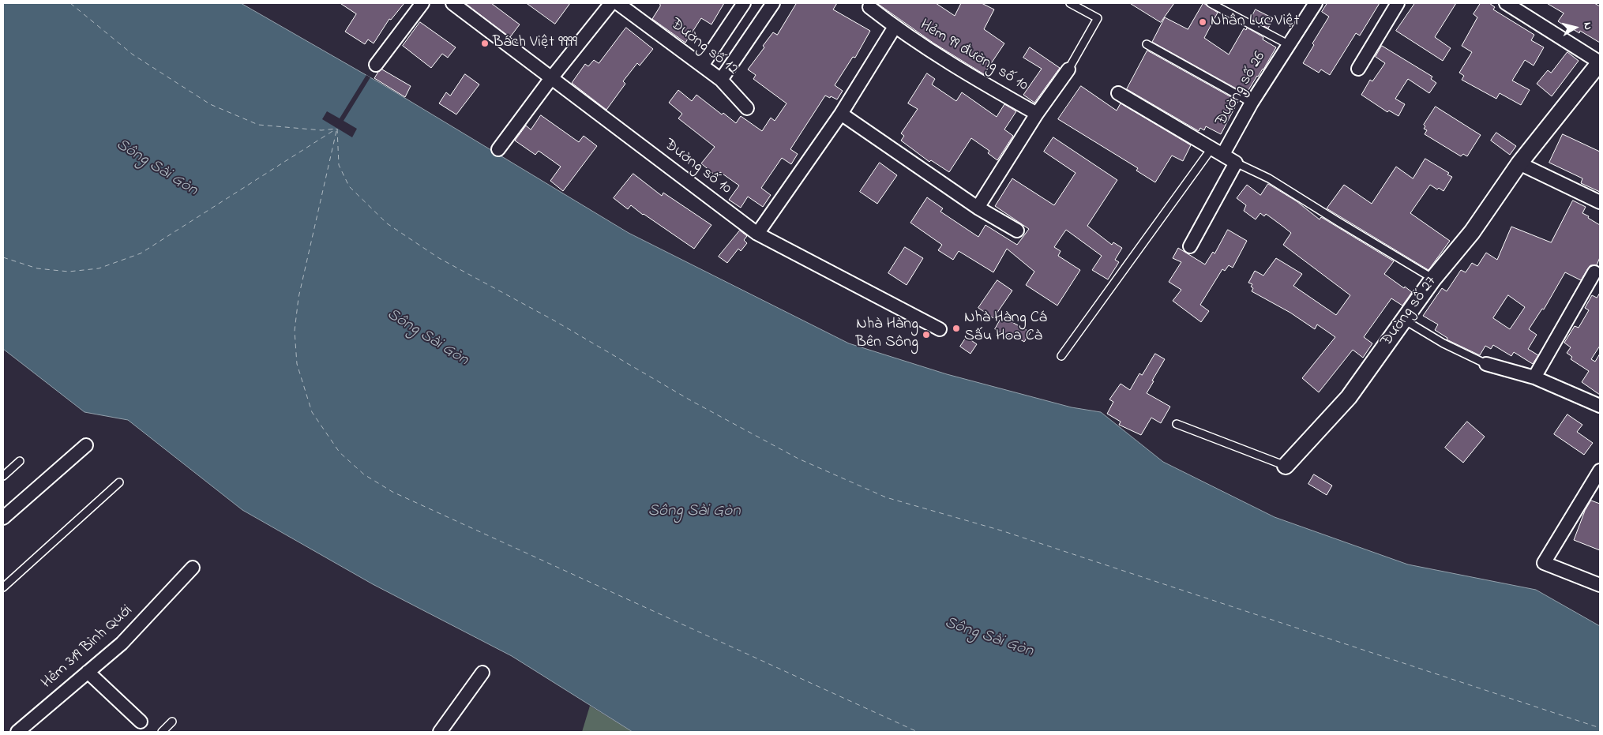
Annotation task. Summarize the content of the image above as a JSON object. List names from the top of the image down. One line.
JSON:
{"streets":{"street":["Đường số 12","Hẻm 99 đường số 10","Đường số 26","Đường số 10","Đường số 27","Hẻm 319 Bình Quới"]},"crossings":[["Hẻm 99 đường số 10","Đường số 10"]],"water":["Sông Sài Gòn"],"places":["Nhân Lực Việt","Bách Việt 9999","Nhà Hàng Cá Sấu Hoa Cà","Nhà Hàng Bên Sông"],"north":"right"}
